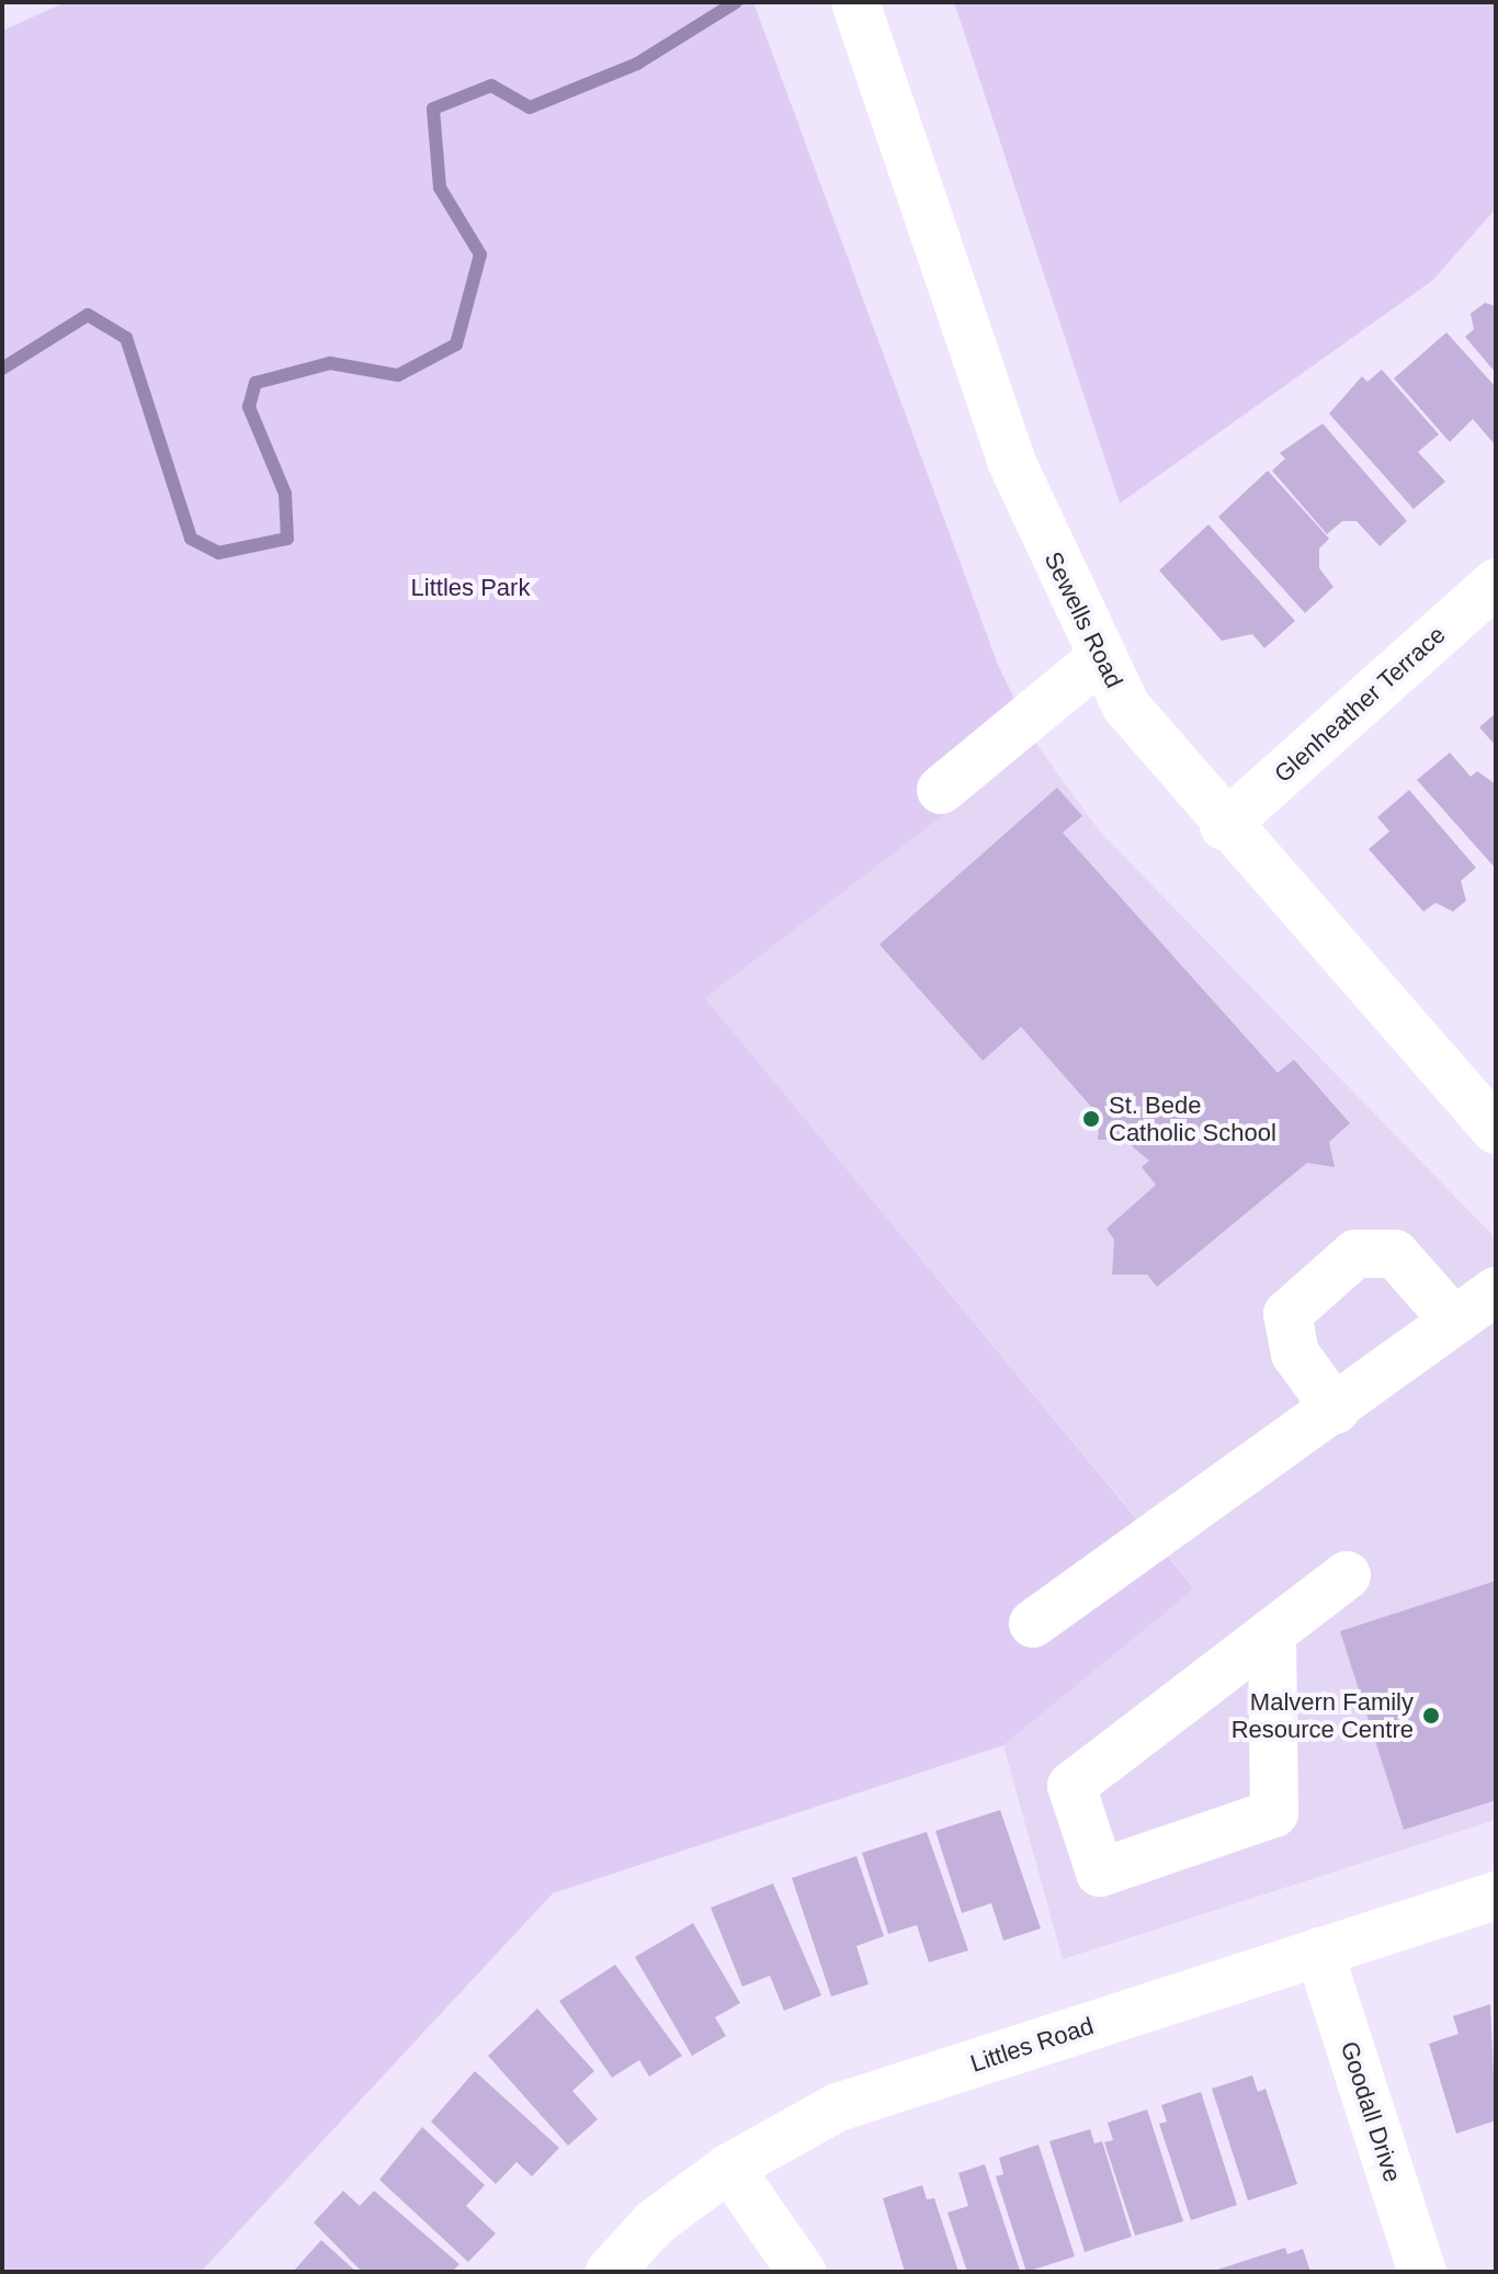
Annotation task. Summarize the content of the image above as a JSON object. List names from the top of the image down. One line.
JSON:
{"streets":{"street":["Sewells Road","Glenheather Terrace","Littles Road","Goodall Drive"]},"crossings":[["Sewells Road","Glenheather Terrace"],["Littles Road","Goodall Drive"]],"parks":["Littles Park"],"places":["St. Bede Catholic School","Malvern Family Resource Centre"]}
